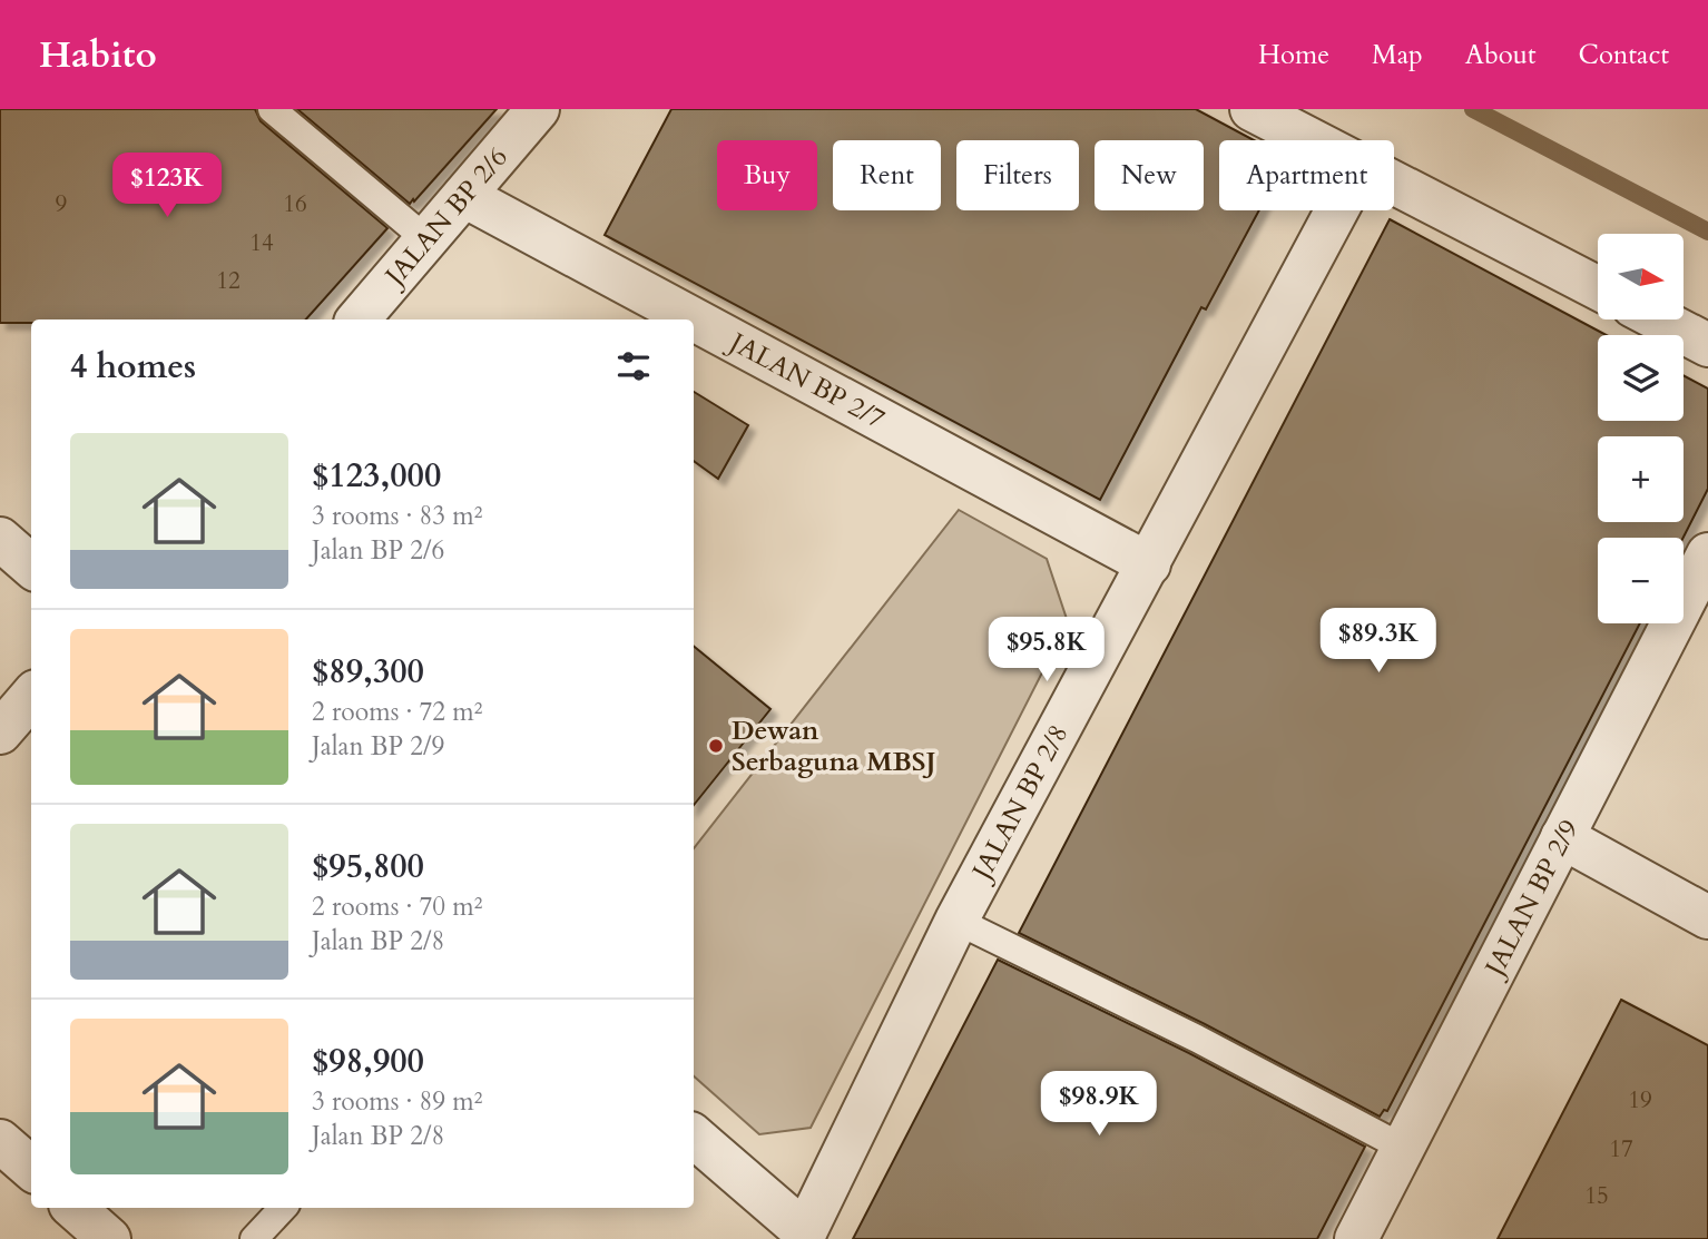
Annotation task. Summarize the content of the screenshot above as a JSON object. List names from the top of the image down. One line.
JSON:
{"streets":{"street":["JALAN BP 2/6","JALAN BP 2/7","JALAN BP 2/8","JALAN BP 2/9"]},"crossings":[["JALAN BP 2/6","JALAN BP 2/7"],["JALAN BP 2/7","JALAN BP 2/8"]],"places":["Dewan Serbaguna MBSJ"],"house_numbers":["9","16","14","12","19","17","15"],"north":"right","page":{"header":"Habito","nav":["Home","Map","About","Contact"],"chip":["Buy","Rent","Filters","New","Apartment"],"price":["$123K","$89.3K","$95.8K","$98.9K"],"map_buttons":["+","−"],"heading":"4 homes","list":[{"name":"$123,000","note":"3 rooms · 83 m² · Jalan BP 2/6"},{"name":"$89,300","note":"2 rooms · 72 m² · Jalan BP 2/9"},{"name":"$95,800","note":"2 rooms · 70 m² · Jalan BP 2/8"},{"name":"$98,900","note":"3 rooms · 89 m² · Jalan BP 2/8"}]}}
